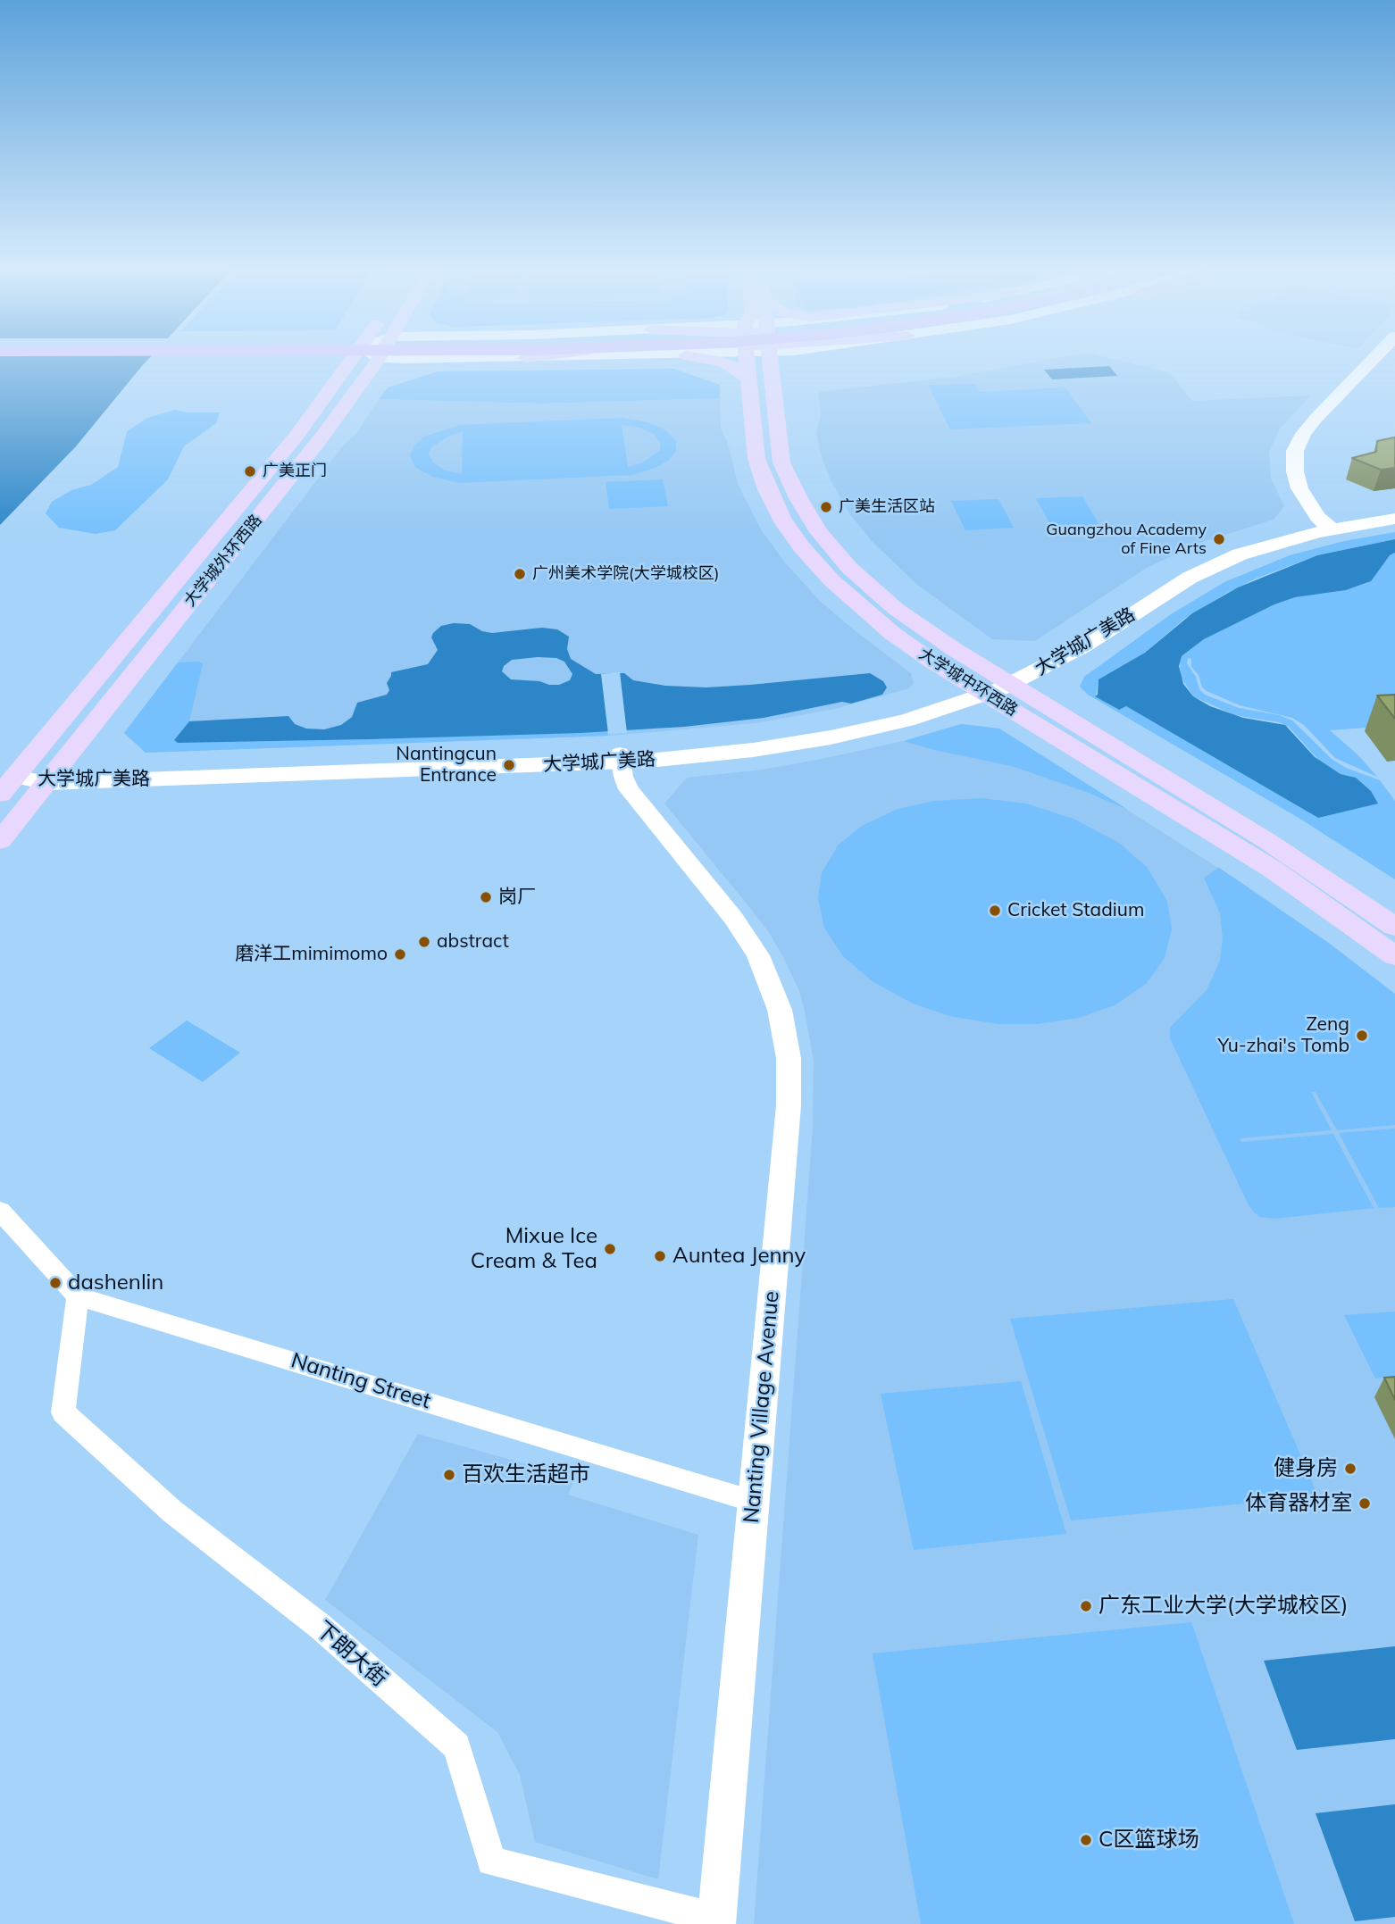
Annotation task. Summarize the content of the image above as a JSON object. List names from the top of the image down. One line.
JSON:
{"streets":{"main road":["大学城外环西路","大学城广美路","大学城中环西路"],"street":["Nanting Street","Nanting Village Avenue","下朗大街"]},"crossings":[["大学城外环西路","大学城广美路"],["大学城广美路","大学城中环西路"],["大学城广美路","Nanting Village Avenue"],["Nanting Street","Nanting Village Avenue"],["Nanting Street","下朗大街"],["Nanting Village Avenue","下朗大街"]],"places":["广美正门","广美生活区站","Guangzhou Academy of Fine Arts","广州美术学院(大学城校区)","Nantingcun Entrance","岗厂","Cricket Stadium","abstract","磨洋工mimimomo","Zeng Yu-zhai's Tomb","Mixue Ice Cream & Tea","Auntea Jenny","dashenlin","健身房","百欢生活超市","体育器材室","广东工业大学(大学城校区)","C区篮球场"]}
